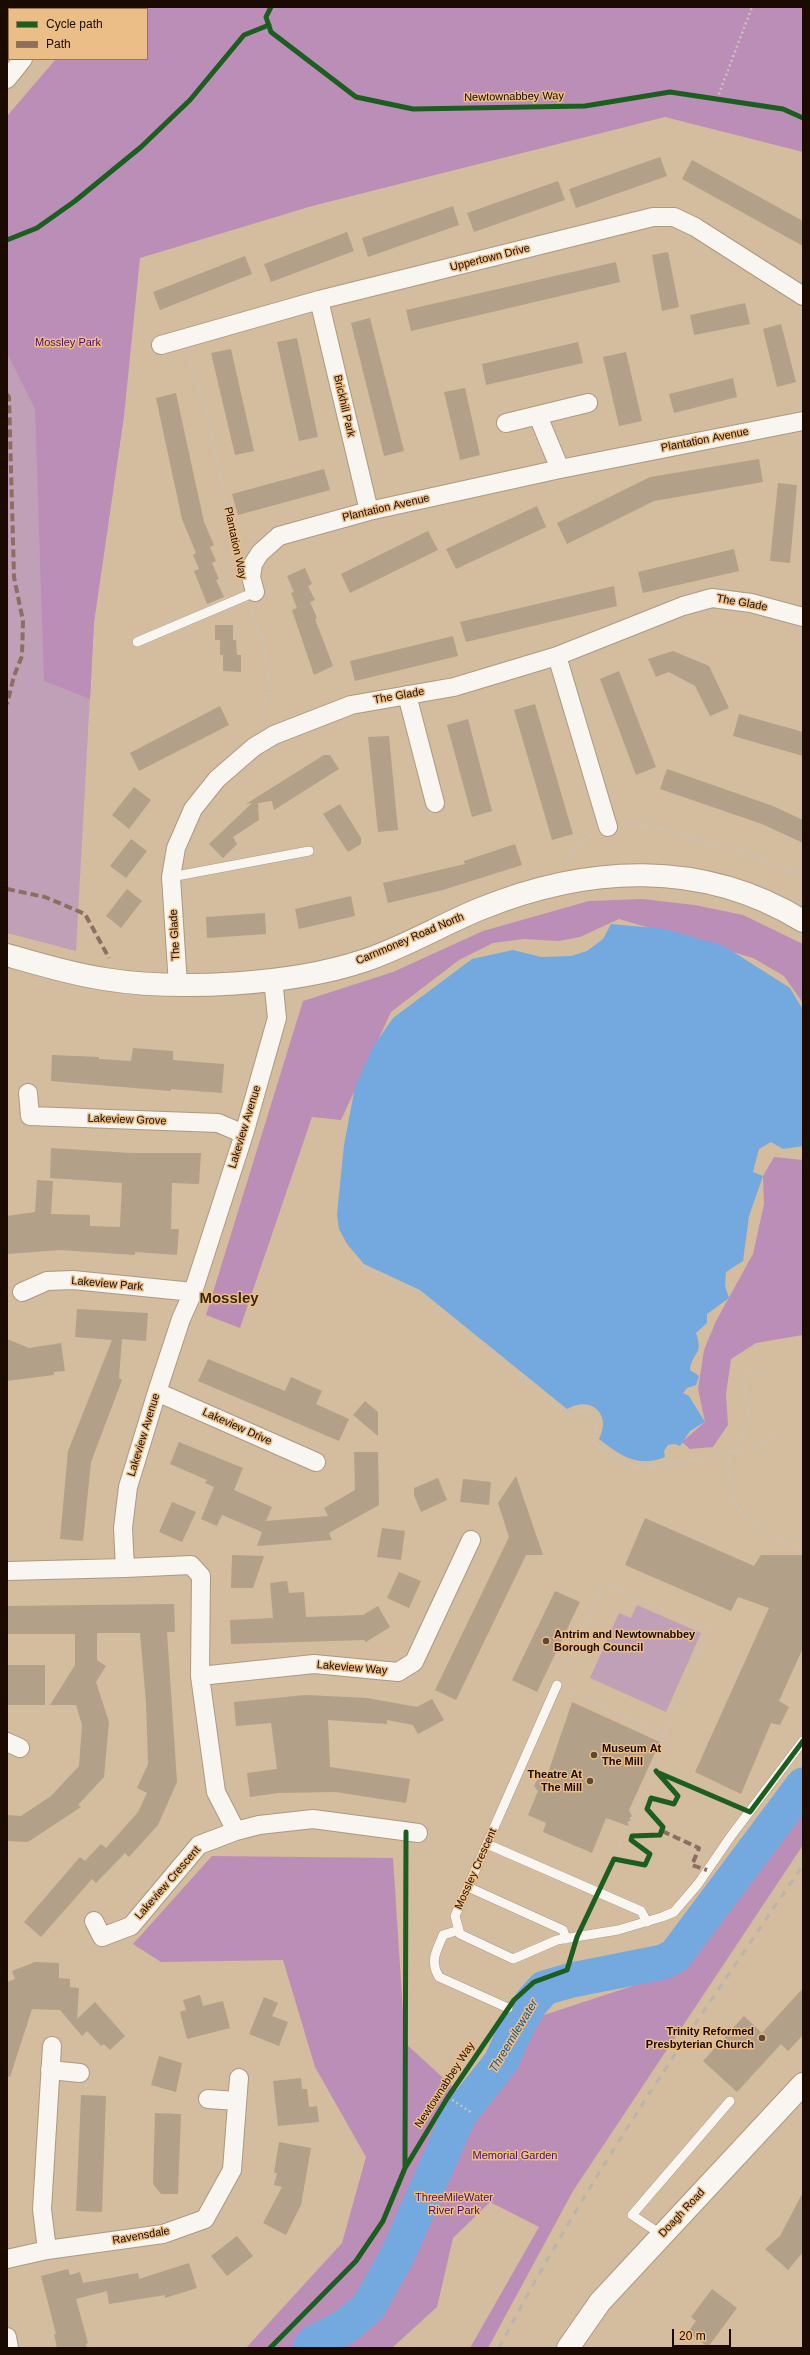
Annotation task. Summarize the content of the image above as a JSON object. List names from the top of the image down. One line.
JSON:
{"streets":{"street":["Uppertown Drive","Brickhill Park","Plantation Avenue","The Glade","Carnmoney Road North","Lakeview Grove","Lakeview Avenue","Lakeview Park","Lakeview Drive","Lakeview Way","Lakeview Crescent","Doagh Road","Ravensdale"],"lane":["Mossley Crescent"],"path":["Plantation Way"],"cycle path":["Newtownabbey Way"]},"crossings":[["Uppertown Drive","Brickhill Park"],["Uppertown Drive","Plantation Way"],["Brickhill Park","Plantation Avenue"],["Plantation Avenue","Plantation Way"],["Plantation Way","The Glade"],["The Glade","Carnmoney Road North"],["Carnmoney Road North","Lakeview Avenue"],["Lakeview Grove","Lakeview Avenue"],["Lakeview Avenue","Lakeview Park"],["Lakeview Avenue","Lakeview Drive"]],"districts":["Mossley"],"water":["Threemilewater"],"parks":["Mossley Park","Memorial Garden","ThreeMileWater River Park"],"places":["Antrim and Newtownabbey Borough Council","Museum At The Mill","Theatre At The Mill","Trinity Reformed Presbyterian Church"],"legend":["Cycle path","Path"],"scale_bar":"20 m"}
